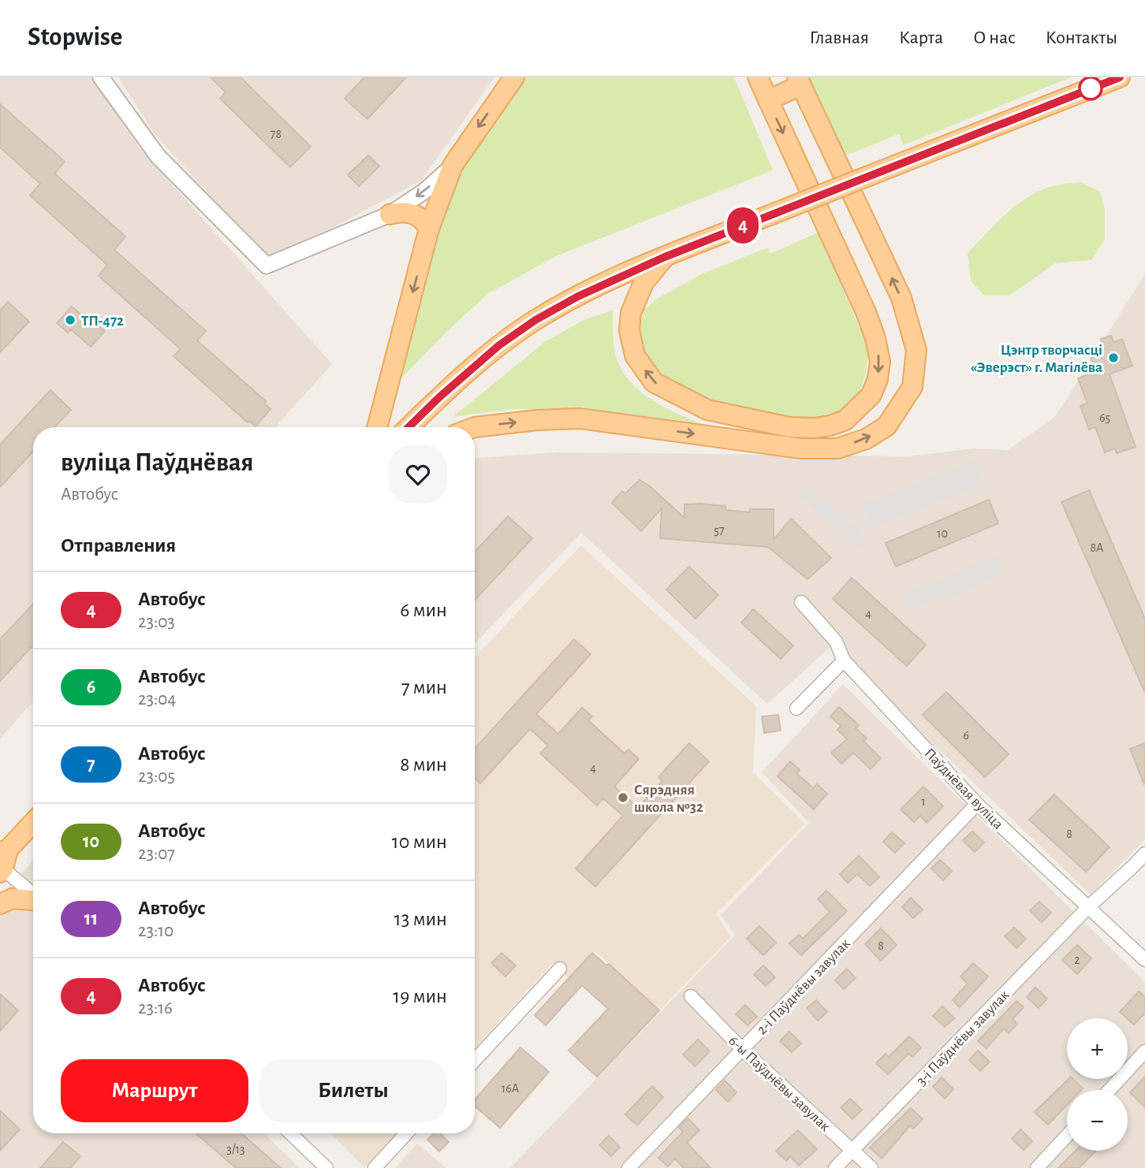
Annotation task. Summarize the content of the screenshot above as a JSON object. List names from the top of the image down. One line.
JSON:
{"streets":{"street":["Паўднёвая вуліца","2-і Паўднёвы завулак","3-і Паўднёвы завулак","6-ы Паўднёвы завулак"]},"crossings":[["Паўднёвая вуліца","2-і Паўднёвы завулак"],["Паўднёвая вуліца","3-і Паўднёвы завулак"],["2-і Паўднёвы завулак","6-ы Паўднёвы завулак"],["3-і Паўднёвы завулак","6-ы Паўднёвы завулак"]],"places":["ТП-472","Цэнтр творчасці «Эверэст» г. Магілёва","Сярэдняя школа №32"],"lines":["bus line 4"],"house_numbers":["78","65","57","10","8А","4","6","4","1","8","8","2","16А","3/13"],"page":{"header":"Stopwise","nav":["Главная","Карта","О нас","Контакты"],"on_map":"4","heading":[["вуліца Паўднёвая","Автобус"],"Отправления"],"list":[{"mark":"4","name":"Автобус","note":"23:03","value":"6 мин"},{"mark":"6","name":"Автобус","note":"23:04","value":"7 мин"},{"mark":"7","name":"Автобус","note":"23:05","value":"8 мин"},{"mark":"10","name":"Автобус","note":"23:07","value":"10 мин"},{"mark":"11","name":"Автобус","note":"23:10","value":"13 мин"},{"mark":"4","name":"Автобус","note":"23:16","value":"19 мин"}],"map_buttons":["+","−"],"buttons":["Маршрут","Билеты"]}}
